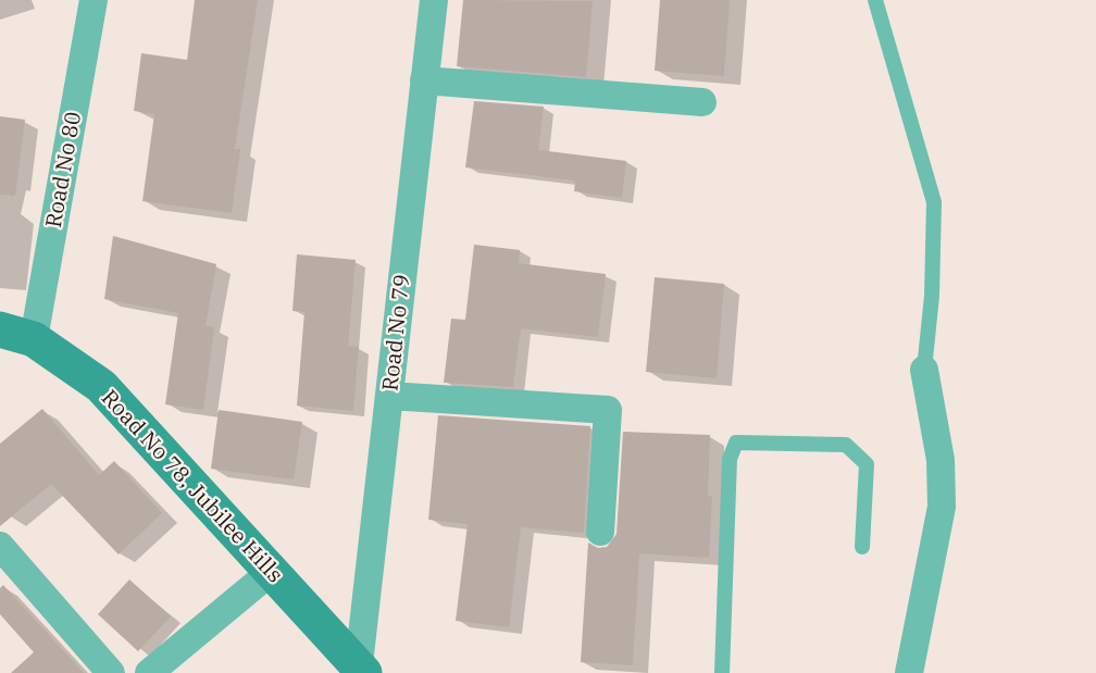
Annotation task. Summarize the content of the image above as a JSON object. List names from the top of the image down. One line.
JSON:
{"streets":{"main road":["Road No 78, Jubilee Hills"],"street":["Road No 80","Road No 79"]},"crossings":[["Road No 80","Road No 78, Jubilee Hills"],["Road No 79","Road No 78, Jubilee Hills"]]}
